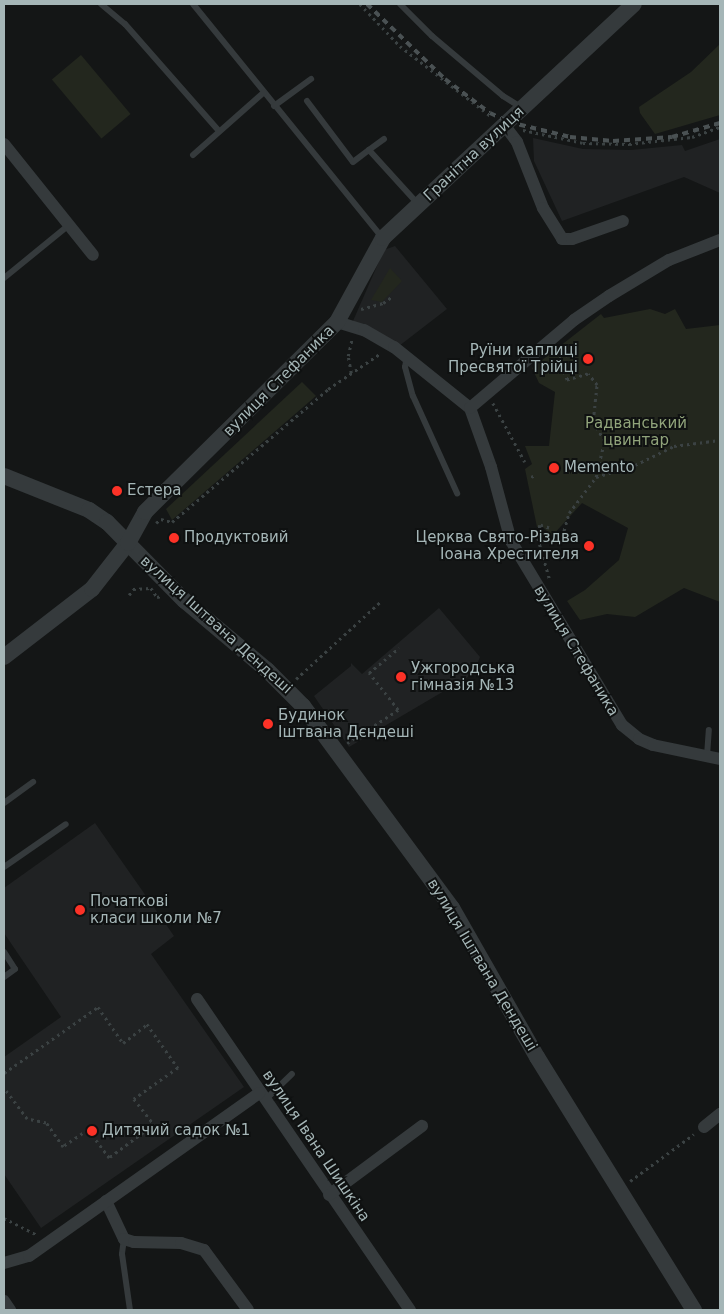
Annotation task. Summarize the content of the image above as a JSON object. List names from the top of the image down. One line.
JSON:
{"streets":{"street":["Гранітна вулиця","вулиця Стефаника","вулиця Іштвана Дендеші","вулиця Івана Шишкіна"]},"crossings":[["Гранітна вулиця","вулиця Стефаника"],["вулиця Стефаника","вулиця Іштвана Дендеші"]],"parks":["Радванський цвинтар"],"places":["Руїни каплиці Пресвятої Трійці","Memento","Естера","Продуктовий","Церква Свято-Різдва Іоана Хрестителя","Ужгородська гімназія №13","Будинок Іштвана Дєндеші","Початкові класи школи №7","Дитячий садок №1"]}
